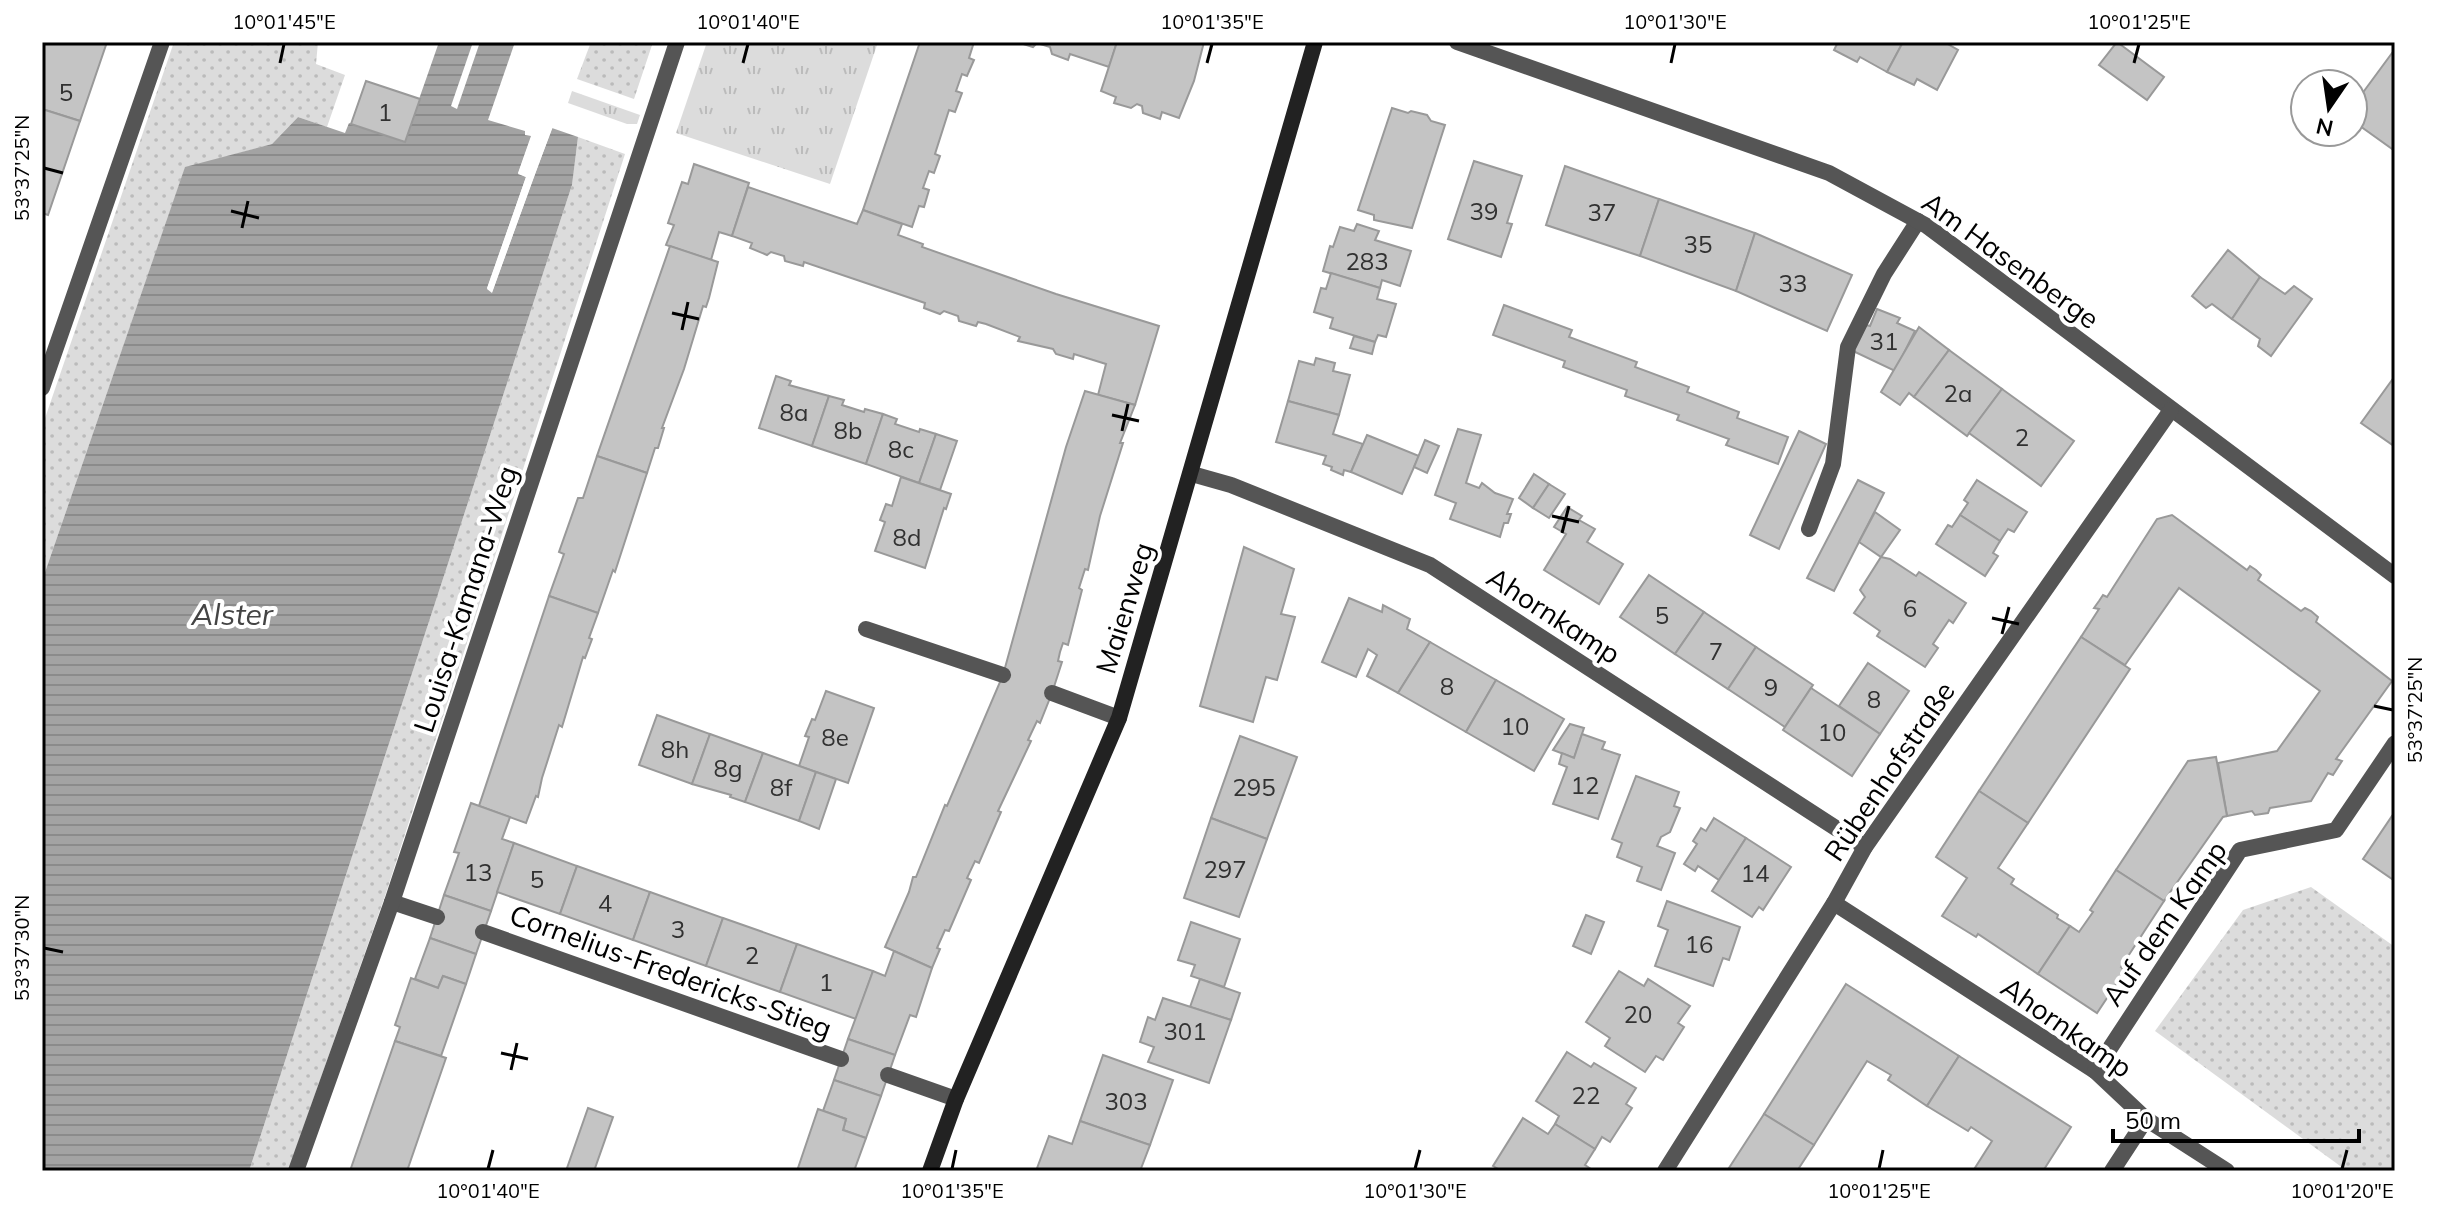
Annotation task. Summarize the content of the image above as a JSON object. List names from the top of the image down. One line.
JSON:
{"streets":{"street":["Am Hasenberge","Louisa-Kamana-Weg","Maienweg","Ahornkamp","Rübenhofstraße","Auf dem Kamp","Cornelius-Fredericks-Stieg"]},"crossings":[["Am Hasenberge","Rübenhofstraße"],["Maienweg","Ahornkamp"],["Ahornkamp","Rübenhofstraße"],["Ahornkamp","Auf dem Kamp"]],"water":["Alster"],"house_numbers":["5","1","39","37","35","283","33","31","2a","8a","8b","2","8c","8d","6","5","7","8","9","8","10","10","8e","8h","8g","12","8f","295","297","13","14","5","4","3","16","2","1","20","301","22","303"],"scale_bar":"50 m","north":"bottom","coordinates":["10°01'45\"E","10°01'40\"E","10°01'35\"E","10°01'30\"E","10°01'25\"E","53°37'25\"N","53°37'30\"N","10°01'20\"E"]}
